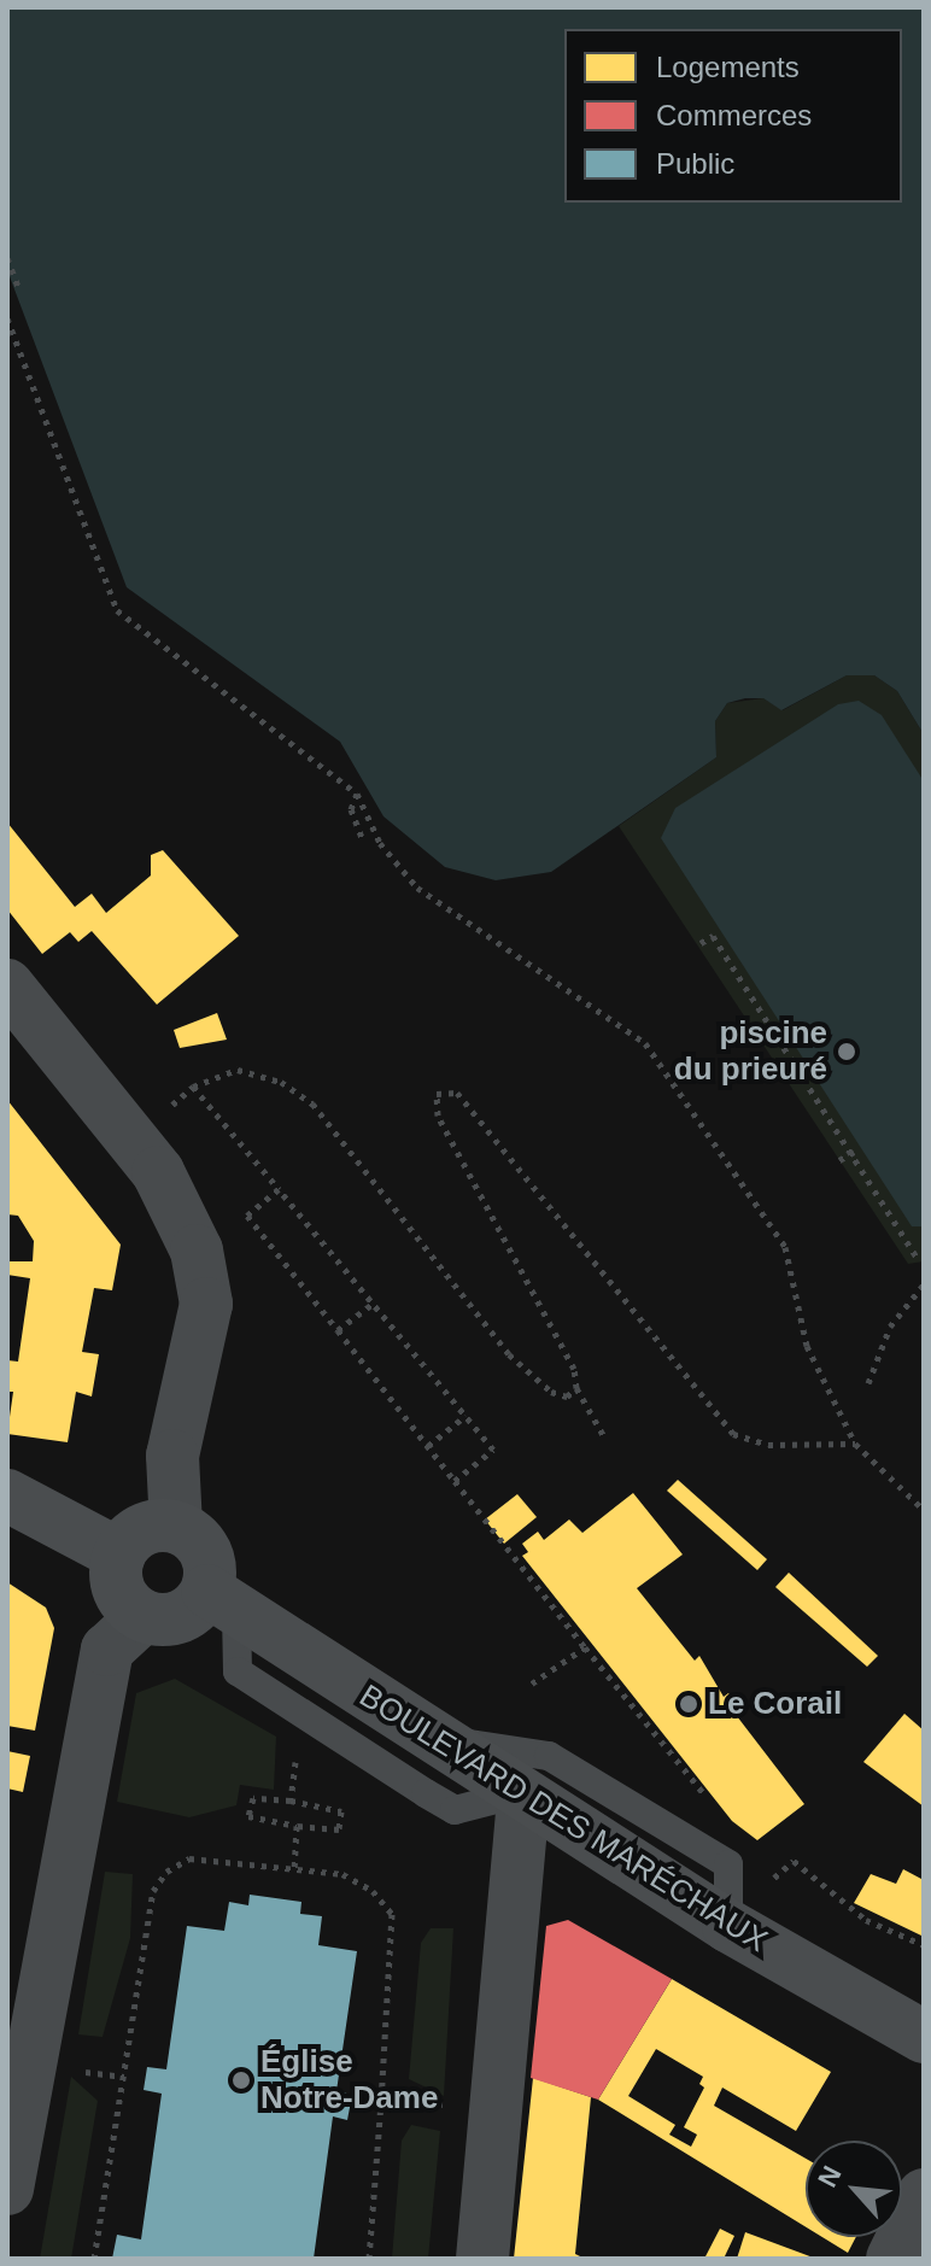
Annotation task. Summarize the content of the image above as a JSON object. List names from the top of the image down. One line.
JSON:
{"streets":{"main road":["BOULEVARD DES MARÉCHAUX"]},"places":["piscine du prieuré","Le Corail","Église Notre-Dame"],"legend":["Logements","Commerces","Public"],"north":"top left"}
